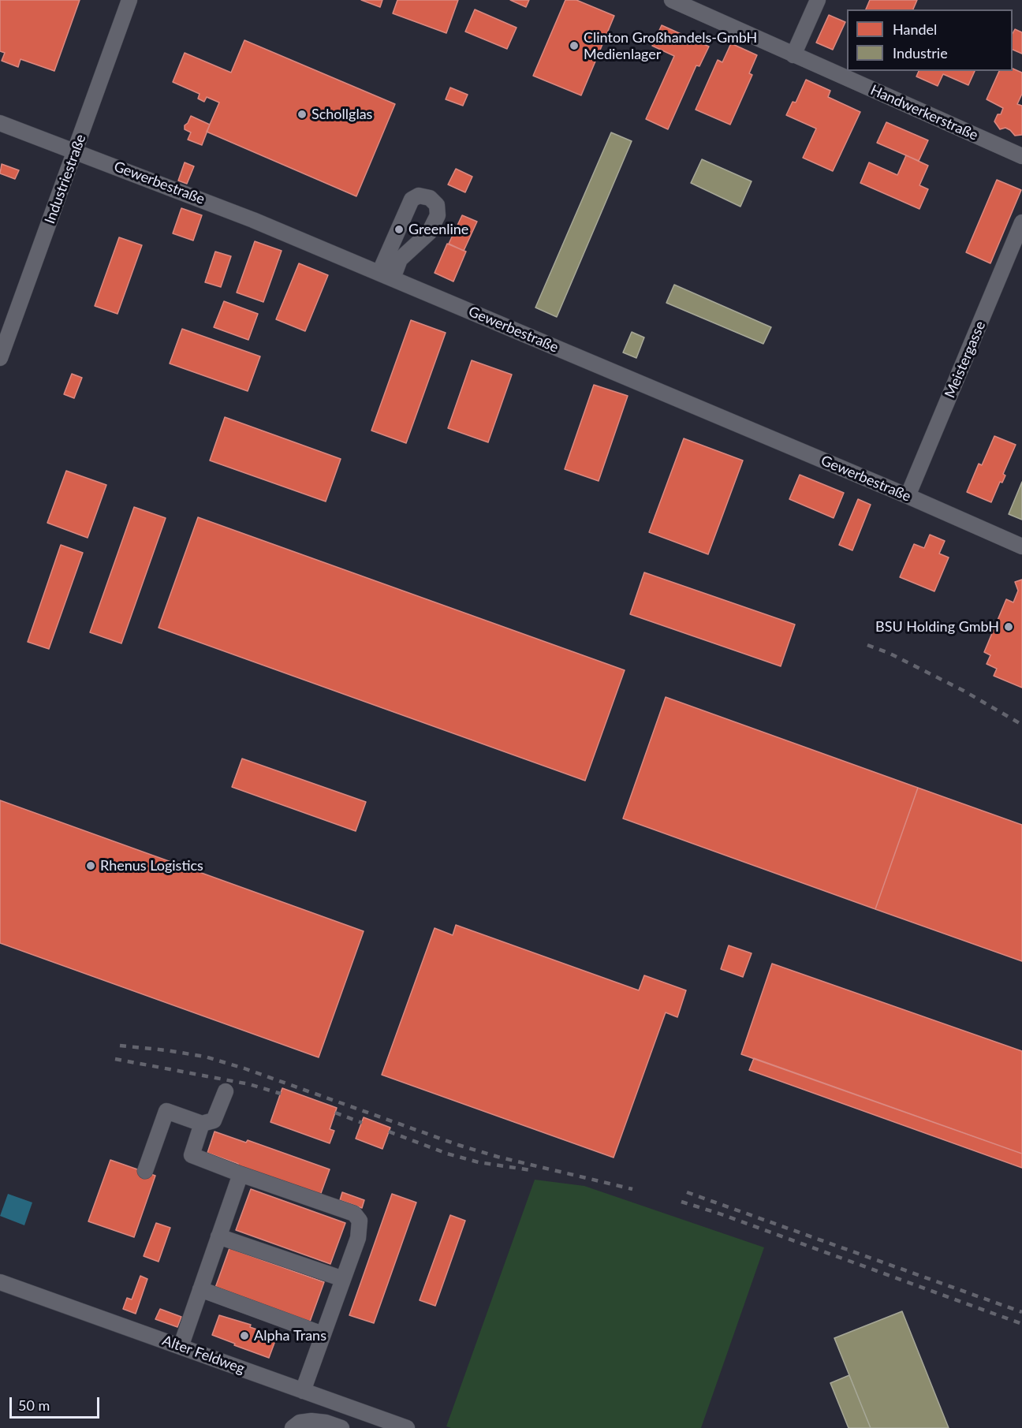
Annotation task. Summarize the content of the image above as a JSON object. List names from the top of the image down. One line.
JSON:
{"streets":{"street":["Handwerkerstraße","Industriestraße","Gewerbestraße","Meistergasse","Alter Feldweg"]},"crossings":[["Industriestraße","Gewerbestraße"],["Gewerbestraße","Meistergasse"]],"places":["Clinton Großhandels-GmbH Medienlager","Schollglas","Greenline","BSU Holding GmbH","Rhenus Logistics","Alpha Trans"],"legend":["Handel","Industrie"],"scale_bar":"50 m"}
